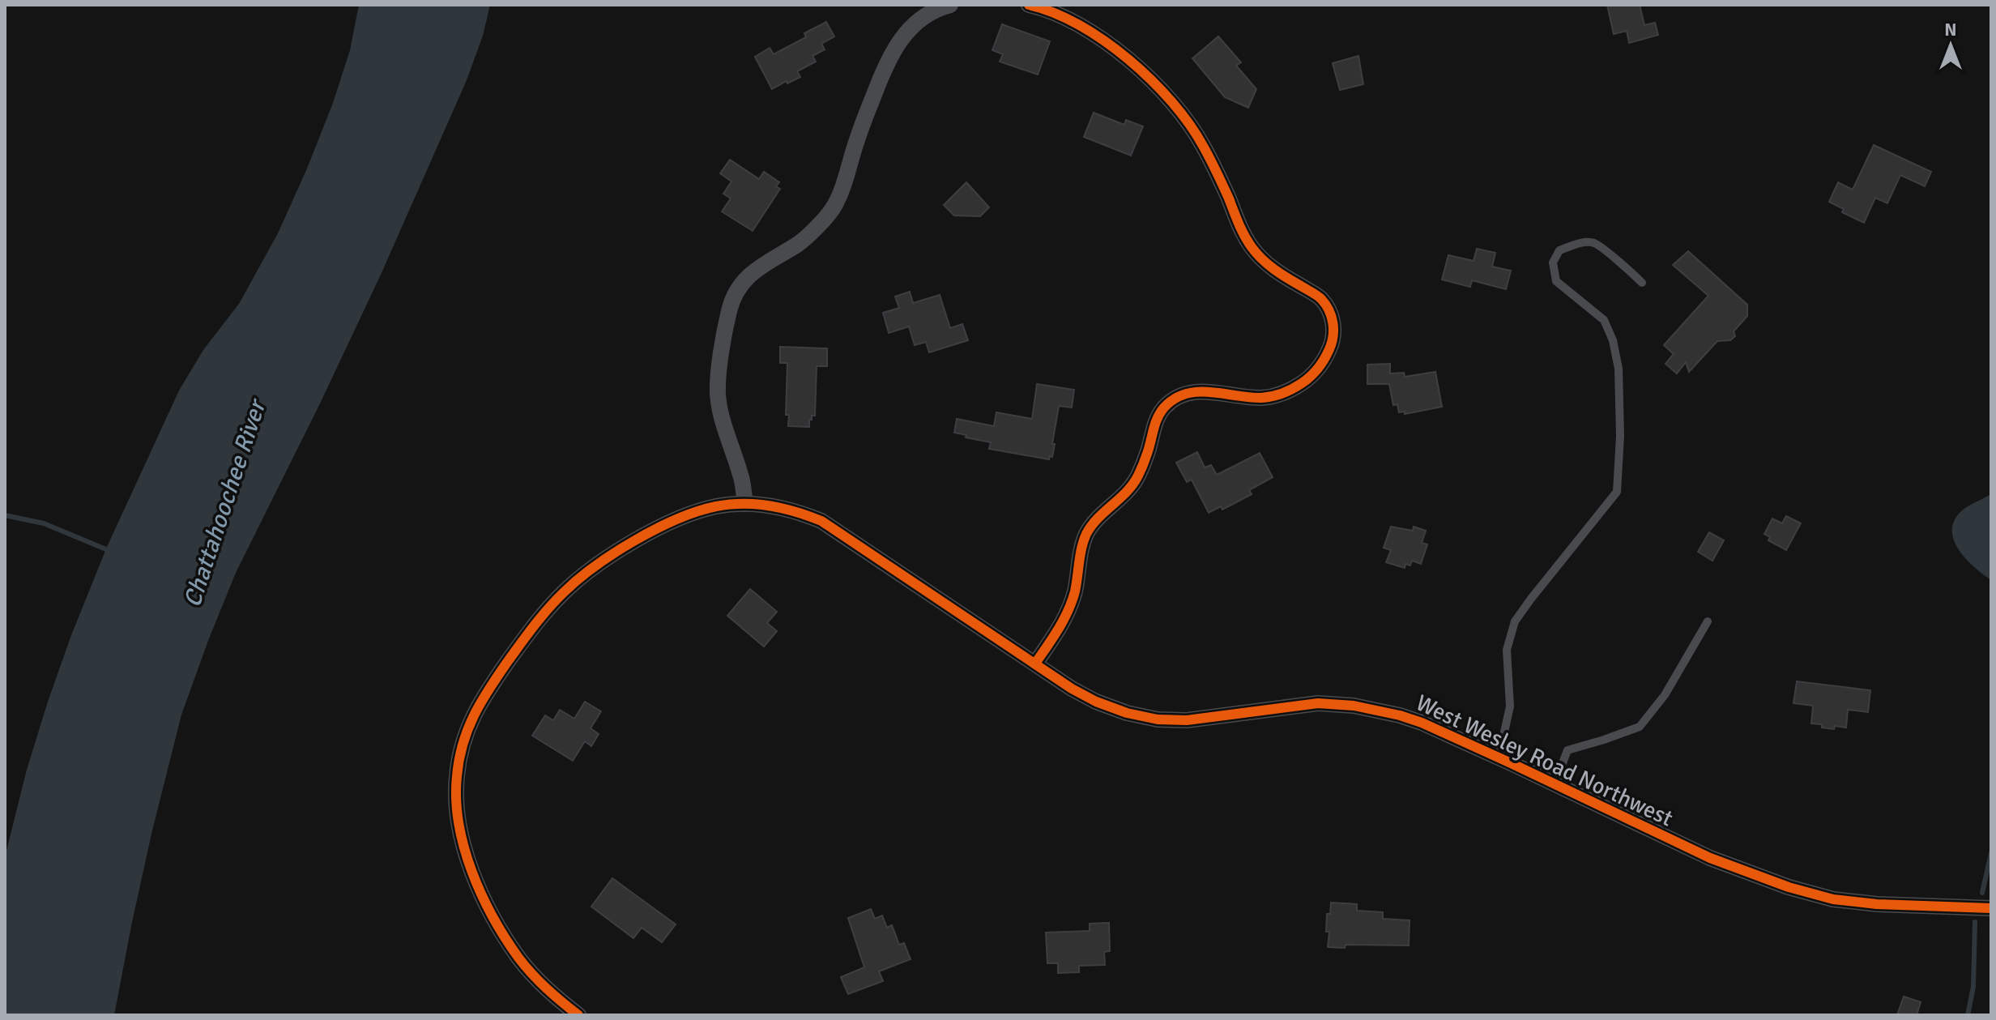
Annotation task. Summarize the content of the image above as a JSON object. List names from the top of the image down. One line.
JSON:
{"streets":{"street":["West Wesley Road Northwest"]},"water":["Chattahoochee River"],"north":"top"}
